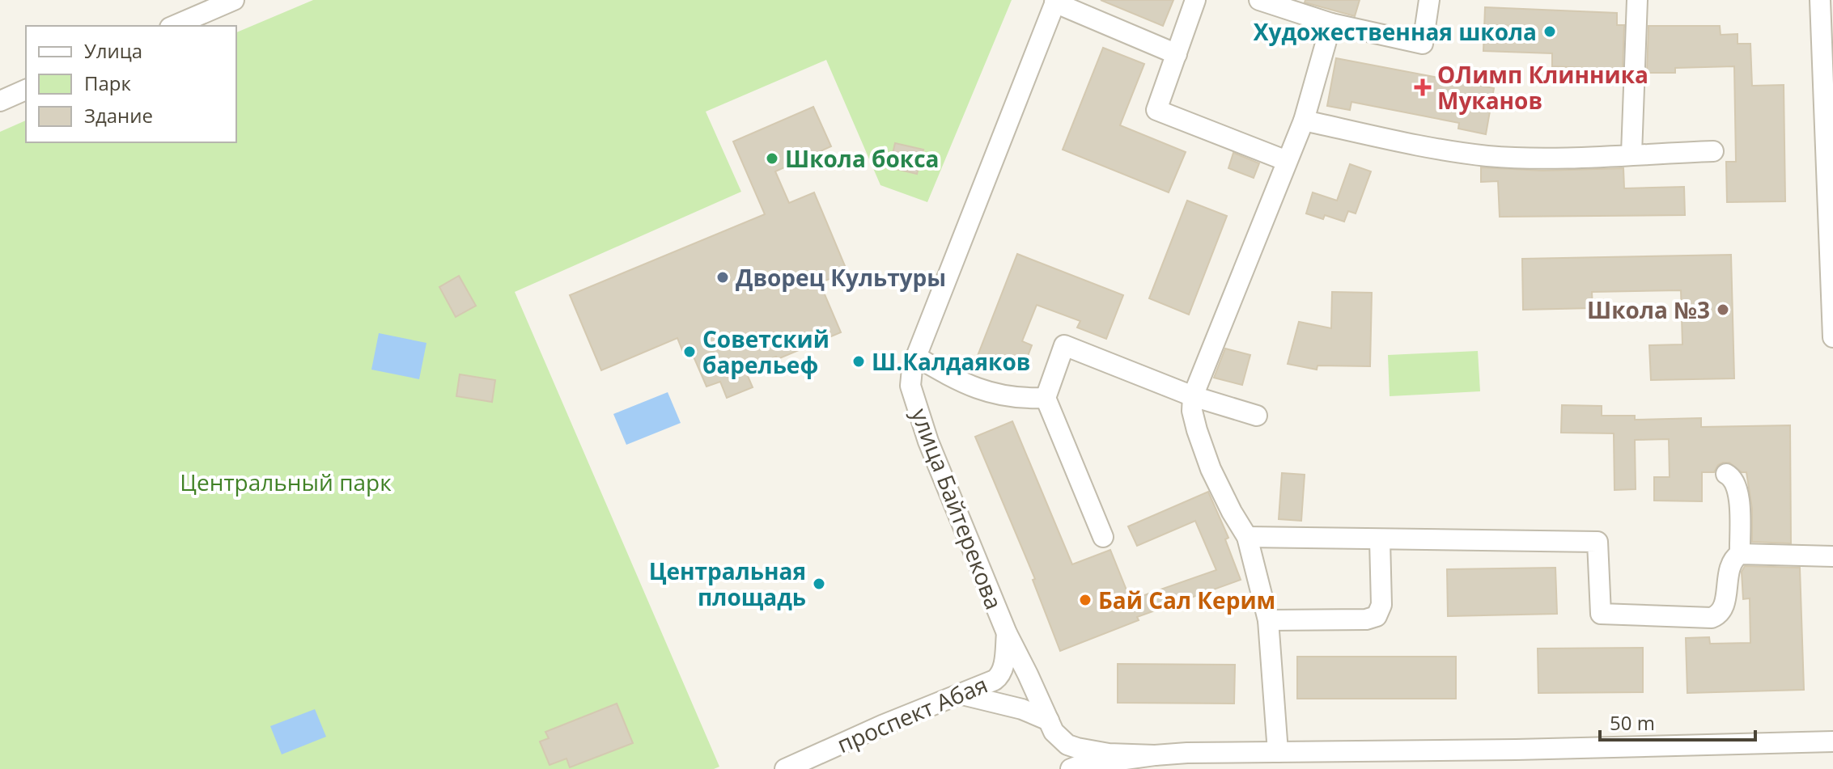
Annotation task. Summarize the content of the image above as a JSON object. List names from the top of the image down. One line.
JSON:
{"streets":{"street":["улица Байтерекова","проспект Абая"]},"crossings":[["улица Байтерекова","проспект Абая"]],"parks":["Центральный парк"],"places":{"other":["Художественная школа","Школа бокса","Дворец Культуры","Школа №3","Советский барельеф","Ш.Калдаяков","Центральная площадь","Бай Сал Керим"],"health":["ОЛимп Клинника Муканов"]},"legend":["Улица","Парк","Здание"],"scale_bar":"50 m"}
